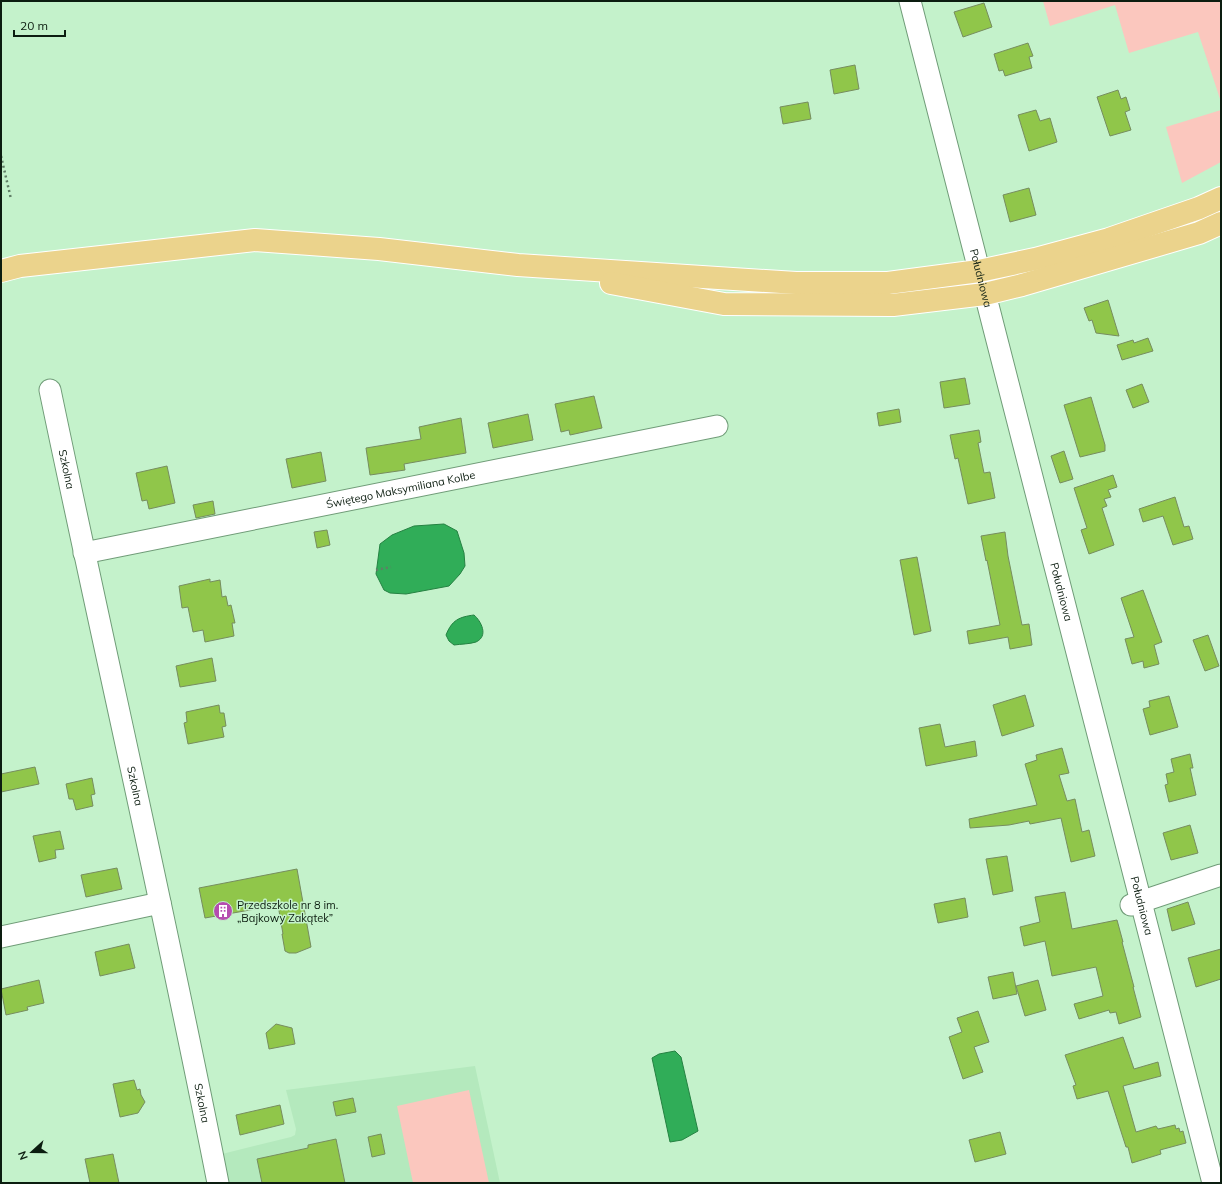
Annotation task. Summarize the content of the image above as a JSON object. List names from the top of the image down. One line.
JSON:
{"streets":{"street":["Południowa","Szkolna","Świętego Maksymiliana Kolbe"]},"crossings":[["Szkolna","Świętego Maksymiliana Kolbe"]],"places":{"building":["Przedszkole nr 8 im. „Bajkowy Zakątek”"]},"scale_bar":"20 m","north":"left"}
